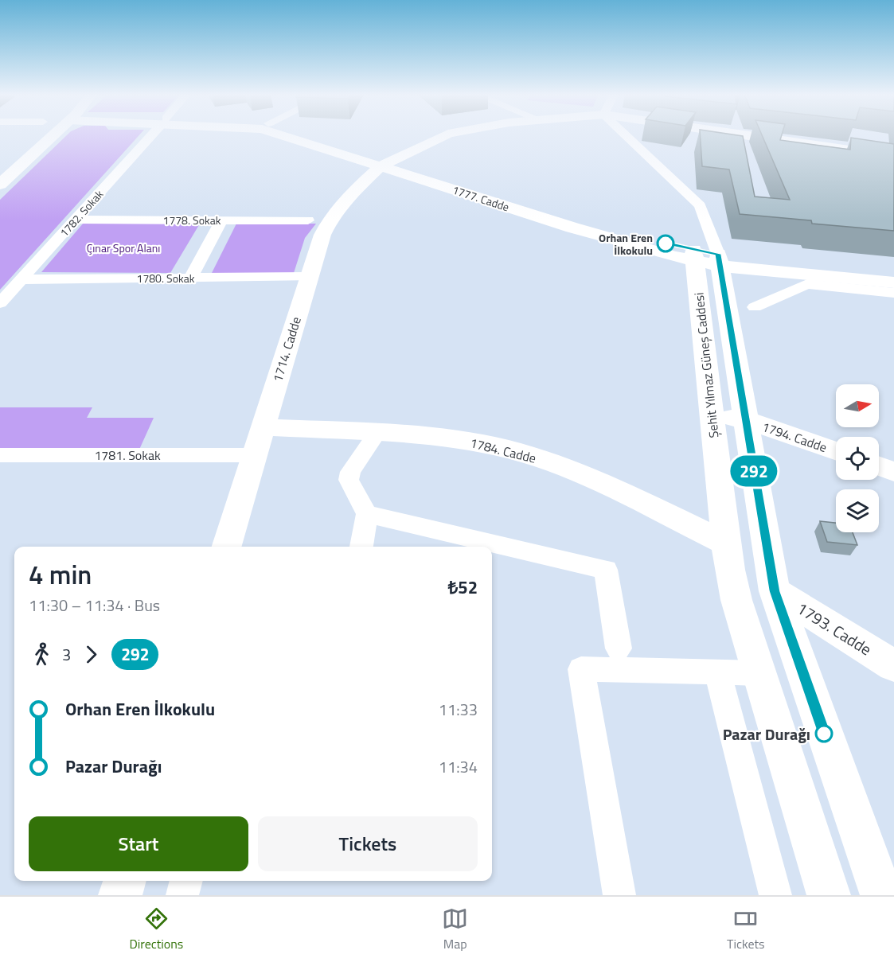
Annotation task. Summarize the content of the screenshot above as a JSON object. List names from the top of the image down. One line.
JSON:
{"streets":{"main road":["1777. Cadde","1714. Cadde","Şehit Yılmaz Güneş Caddesi","1794. Cadde","1784. Cadde","1793. Cadde"],"street":["1782. Sokak","1778. Sokak","1780. Sokak","1781. Sokak"]},"crossings":[["1777. Cadde","1714. Cadde"],["1777. Cadde","Şehit Yılmaz Güneş Caddesi"],["1782. Sokak","1778. Sokak"],["1782. Sokak","1780. Sokak"],["1780. Sokak","1714. Cadde"],["1714. Cadde","1784. Cadde"],["1714. Cadde","1781. Sokak"],["Şehit Yılmaz Güneş Caddesi","1794. Cadde"],["Şehit Yılmaz Güneş Caddesi","1784. Cadde"],["Şehit Yılmaz Güneş Caddesi","1793. Cadde"]],"parks":["Çınar Spor Alanı"],"places":["Orhan Eren İlkokulu","Pazar Durağı"],"lines":["bus line 292"],"north":"right","page":{"on_map":"292","heading":["4 min","11:30 – 11:34 · Bus","₺52"],"legs":["3","292"],"list":[{"name":"Orhan Eren İlkokulu","value":"11:33"},{"name":"Pazar Durağı","value":"11:34"}],"buttons":["Start","Tickets"],"tabs":["Directions","Map","Tickets"]}}
